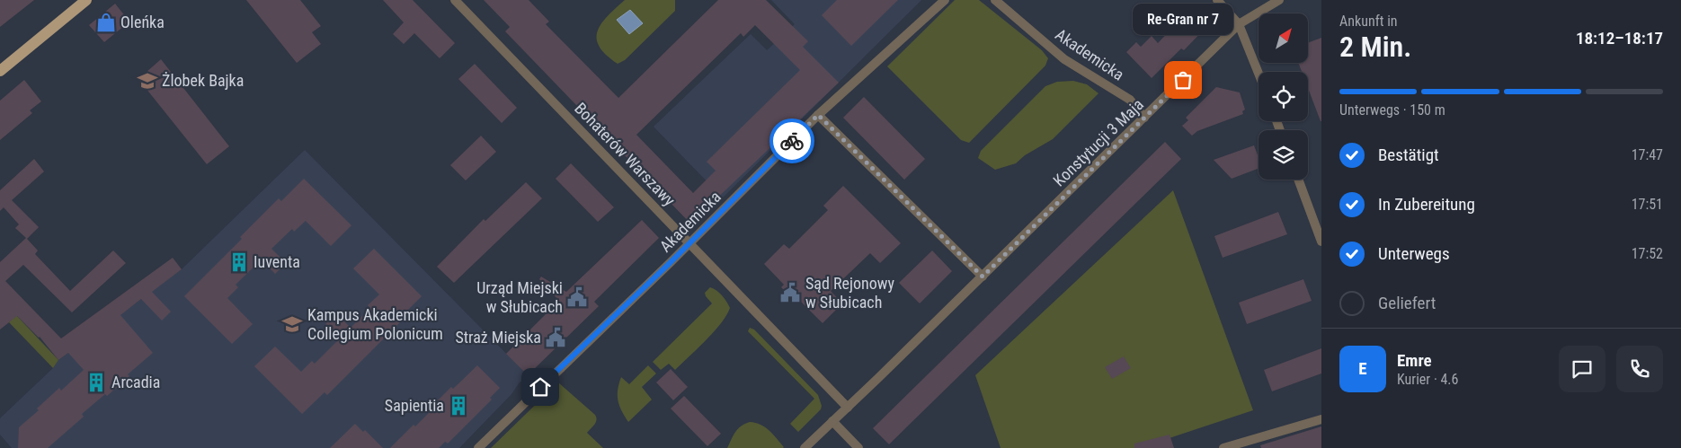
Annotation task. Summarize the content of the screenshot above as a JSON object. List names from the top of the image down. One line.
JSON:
{"streets":{"street":["Akademicka","Konstytucji 3 Maja","Bohaterów Warszawy"]},"crossings":[["Akademicka","Konstytucji 3 Maja"],["Akademicka","Bohaterów Warszawy"],["Konstytucji 3 Maja","Bohaterów Warszawy"]],"places":{"shop":["Oleńka"],"other":["Re-Gran nr 7"],"school or university":["Żlobek Bajka","Kampus Akademicki Collegium Polonicum"],"building":["Iuventa","Arcadia","Sapientia"],"public building":["Sąd Rejonowy w Słubicach","Urząd Miejski w Słubicach","Straż Miejska"]},"north":"top right","page":{"heading":["2 Min.","Ankunft in","18:12–18:17"],"panel":["Emre","Kurier · 4.6"],"bubble":"Re-Gran nr 7","bar":"Unterwegs · 150 m","list":[["Bestätigt","17:47"],["In Zubereitung","17:51"],["Unterwegs","17:52"],"Geliefert"],"round":"E"}}
